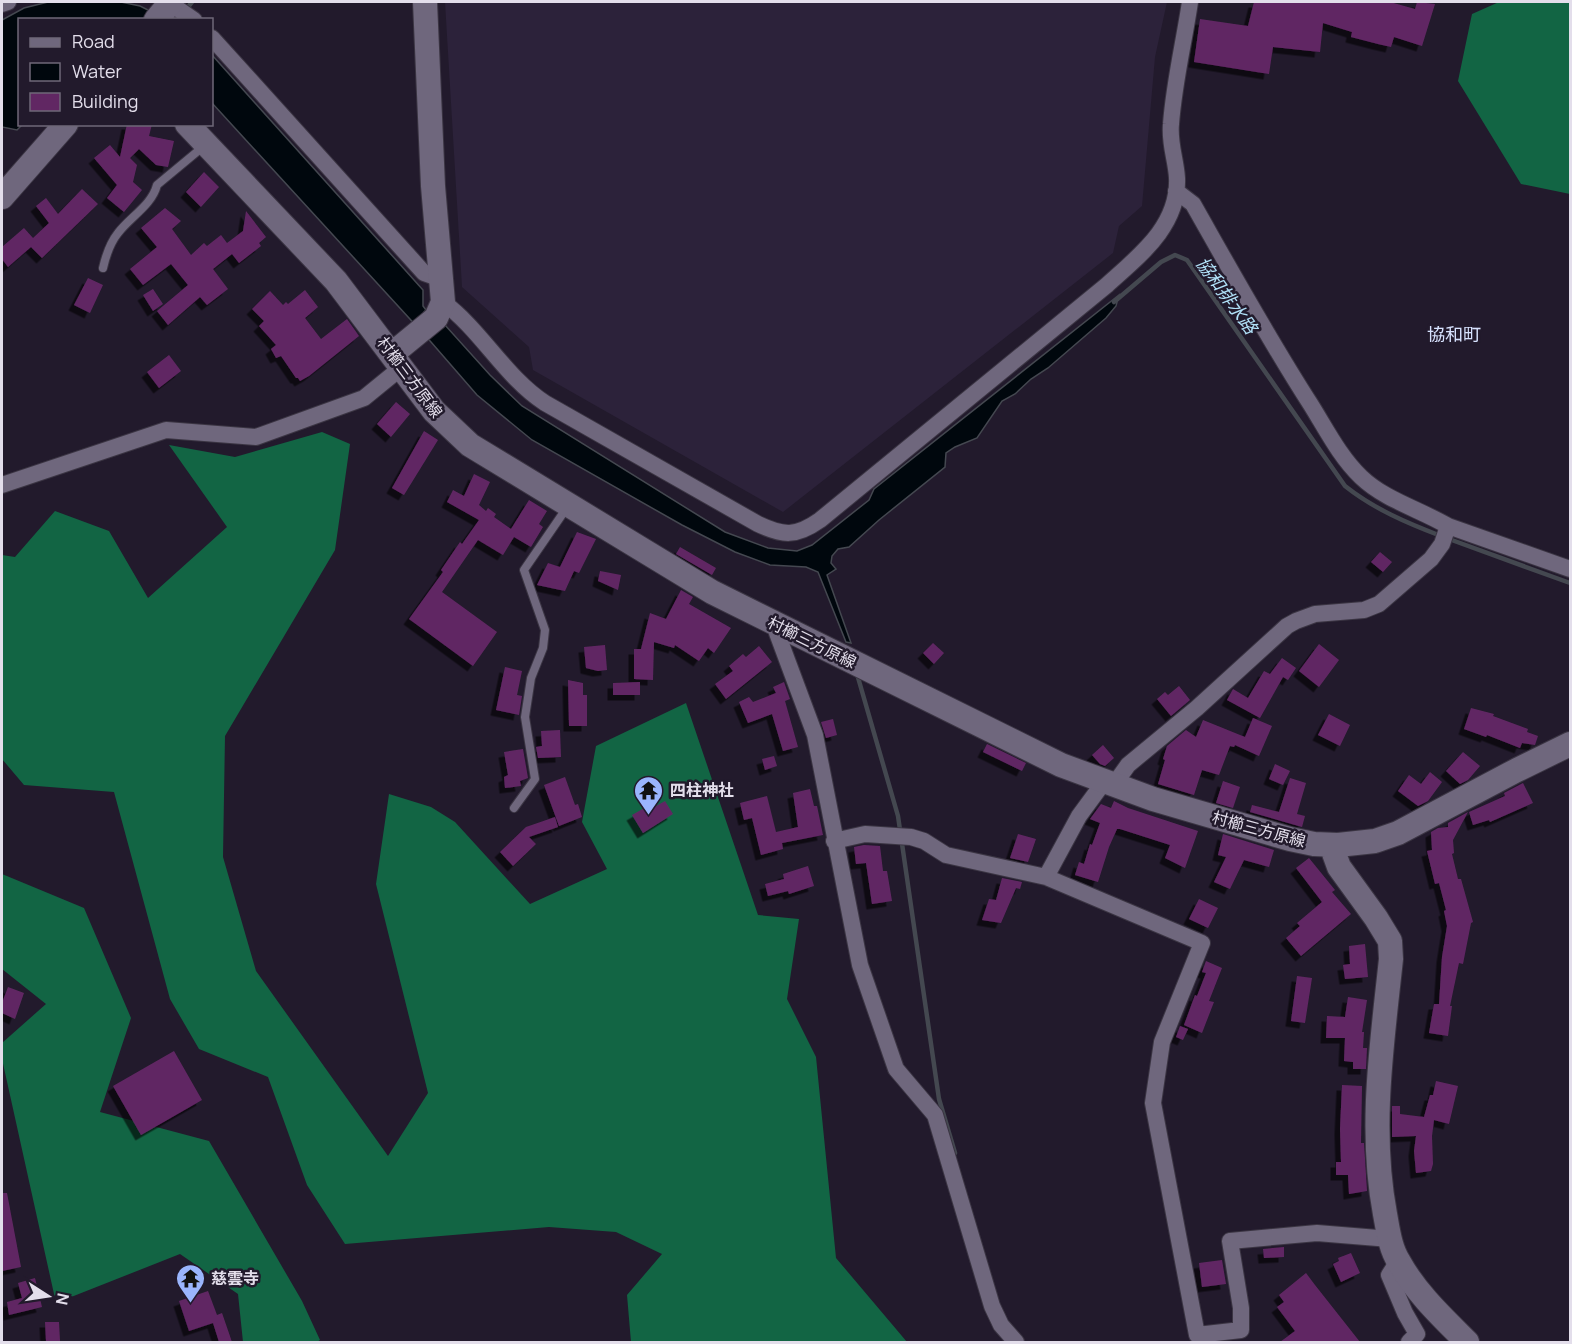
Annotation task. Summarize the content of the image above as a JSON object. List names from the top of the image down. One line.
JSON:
{"streets":{"main road":["村櫛三方原線"]},"districts":["協和町"],"water":["協和排水路"],"places":{"temple":["四柱神社","慈雲寺"]},"legend":["Road","Water","Building"],"north":"right"}
